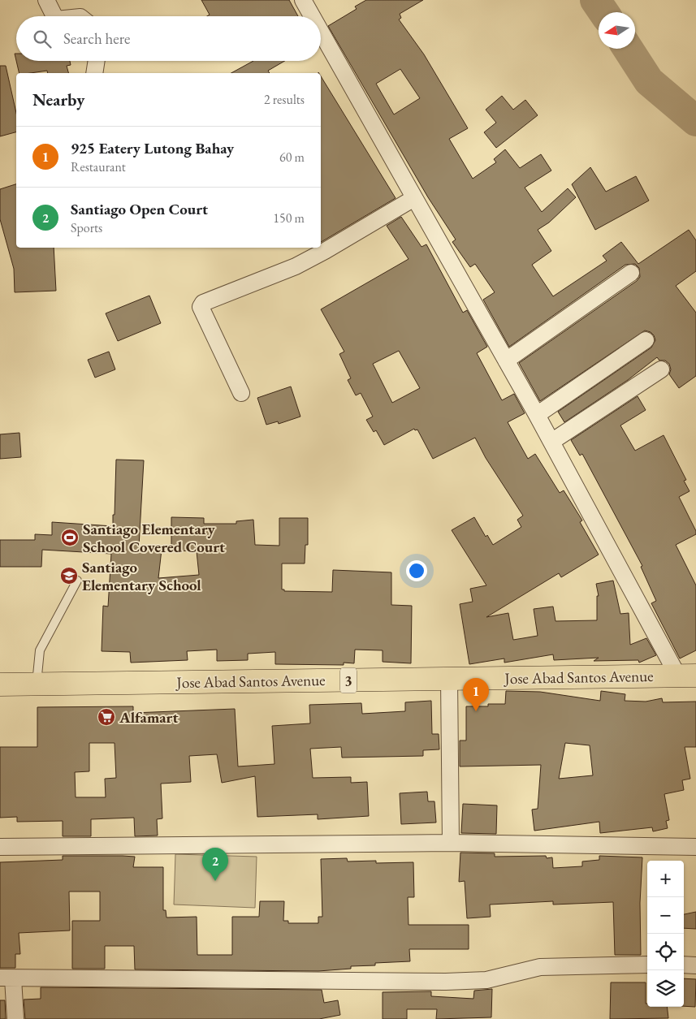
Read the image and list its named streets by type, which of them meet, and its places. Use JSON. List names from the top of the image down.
{
  "streets": {
    "highway": ["Jose Abad Santos Avenue", "3"]
  },
  "places": {
    "sports": ["Santiago Elementary School Covered Court"],
    "school or university": ["Santiago Elementary School"],
    "supermarket": ["Alfamart"]
  },
  "north": "left",
  "page": {
    "search": "Search here",
    "heading": ["Nearby", "2 results"],
    "list": [
      {
        "mark": "1",
        "name": "925 Eatery Lutong Bahay",
        "note": "Restaurant",
        "value": "60 m"
      },
      {
        "mark": "2",
        "name": "Santiago Open Court",
        "note": "Sports",
        "value": "150 m"
      }
    ],
    "pins": ["1", "2"],
    "map_buttons": ["+", "−"]
  }
}
